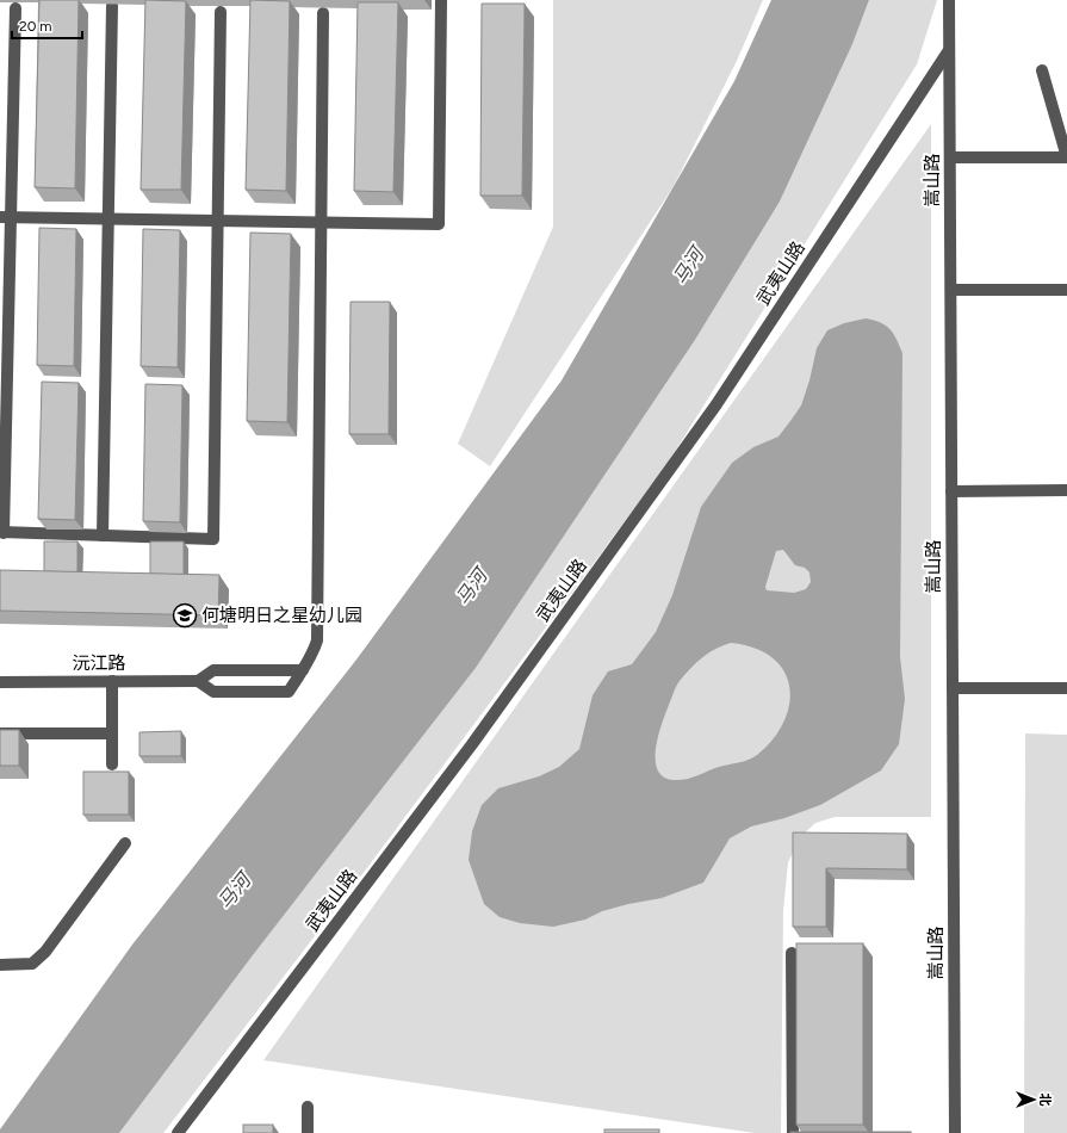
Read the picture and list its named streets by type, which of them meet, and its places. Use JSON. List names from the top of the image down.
{
  "streets": {
    "street": ["嵩山路", "武夷山路", "沅江路"]
  },
  "crossings": [
    ["嵩山路", "武夷山路"]
  ],
  "water": ["马河"],
  "places": {
    "school or university": ["何塘明日之星幼儿园"]
  },
  "scale_bar": "20 m",
  "north": "right"
}
